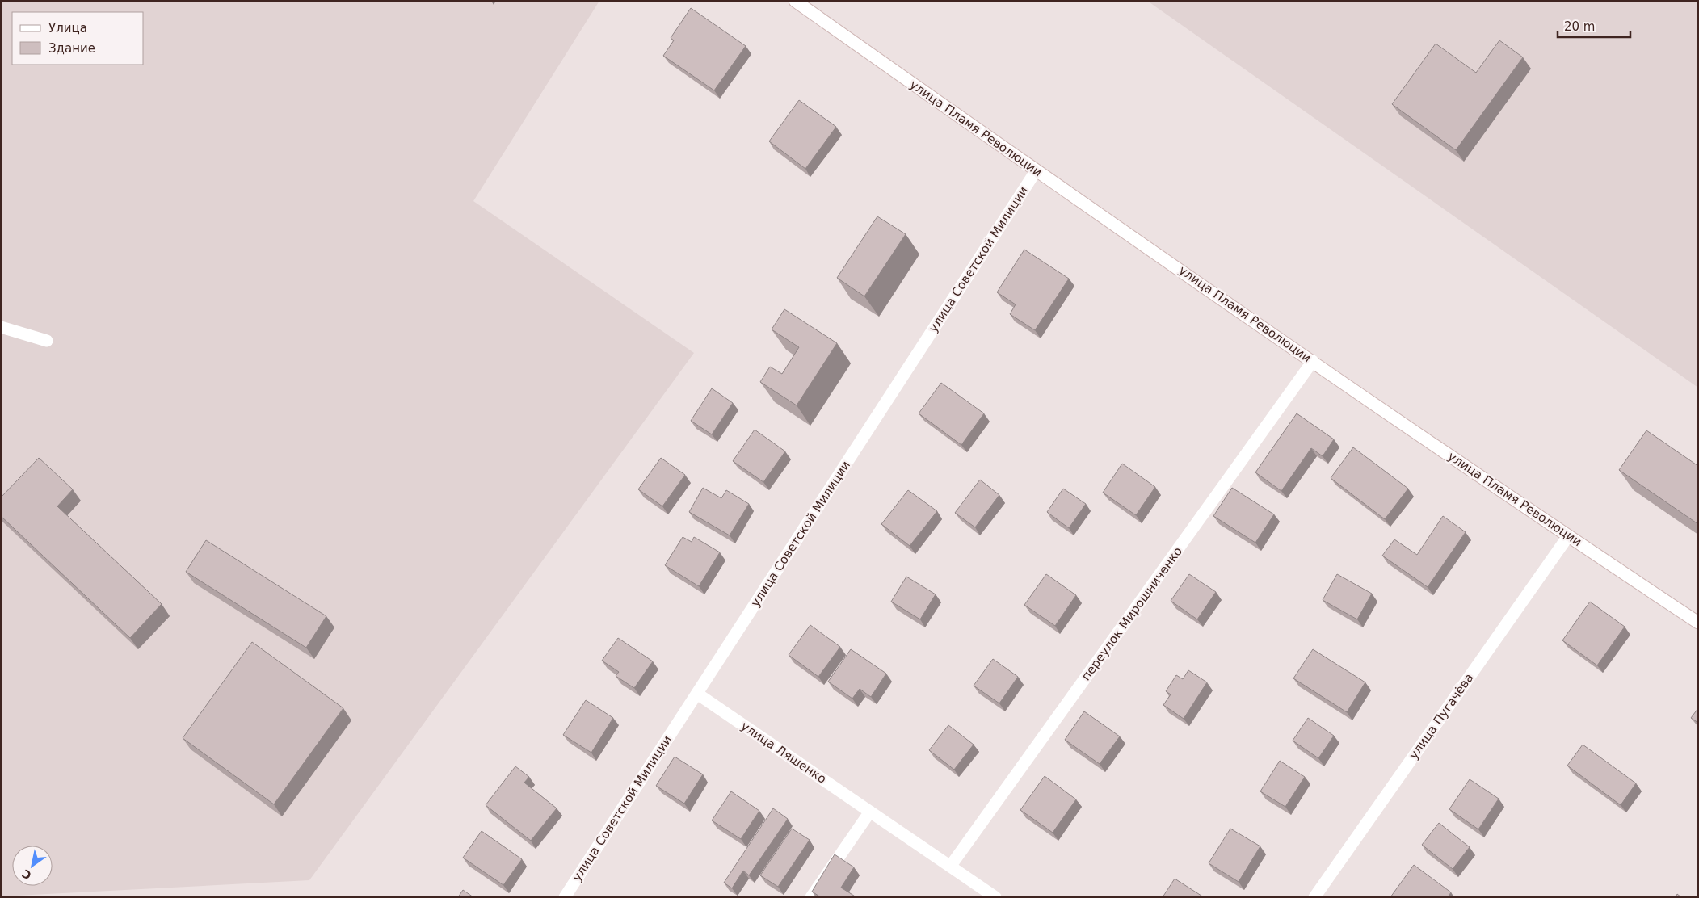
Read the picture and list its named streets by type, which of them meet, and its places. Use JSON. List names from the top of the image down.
{
  "streets": {
    "street": [
      "улица Пламя Революции",
      "улица Советской Милиции",
      "переулок Мирошниченко",
      "улица Пугачёва",
      "улица Ляшенко"
    ]
  },
  "crossings": [
    ["улица Пламя Революции", "улица Советской Милиции"],
    ["улица Пламя Революции", "переулок Мирошниченко"],
    ["улица Пламя Революции", "улица Пугачёва"],
    ["улица Советской Милиции", "улица Ляшенко"],
    ["переулок Мирошниченко", "улица Ляшенко"]
  ],
  "legend": ["Улица", "Здание"],
  "scale_bar": "20 m",
  "north": "bottom left"
}
